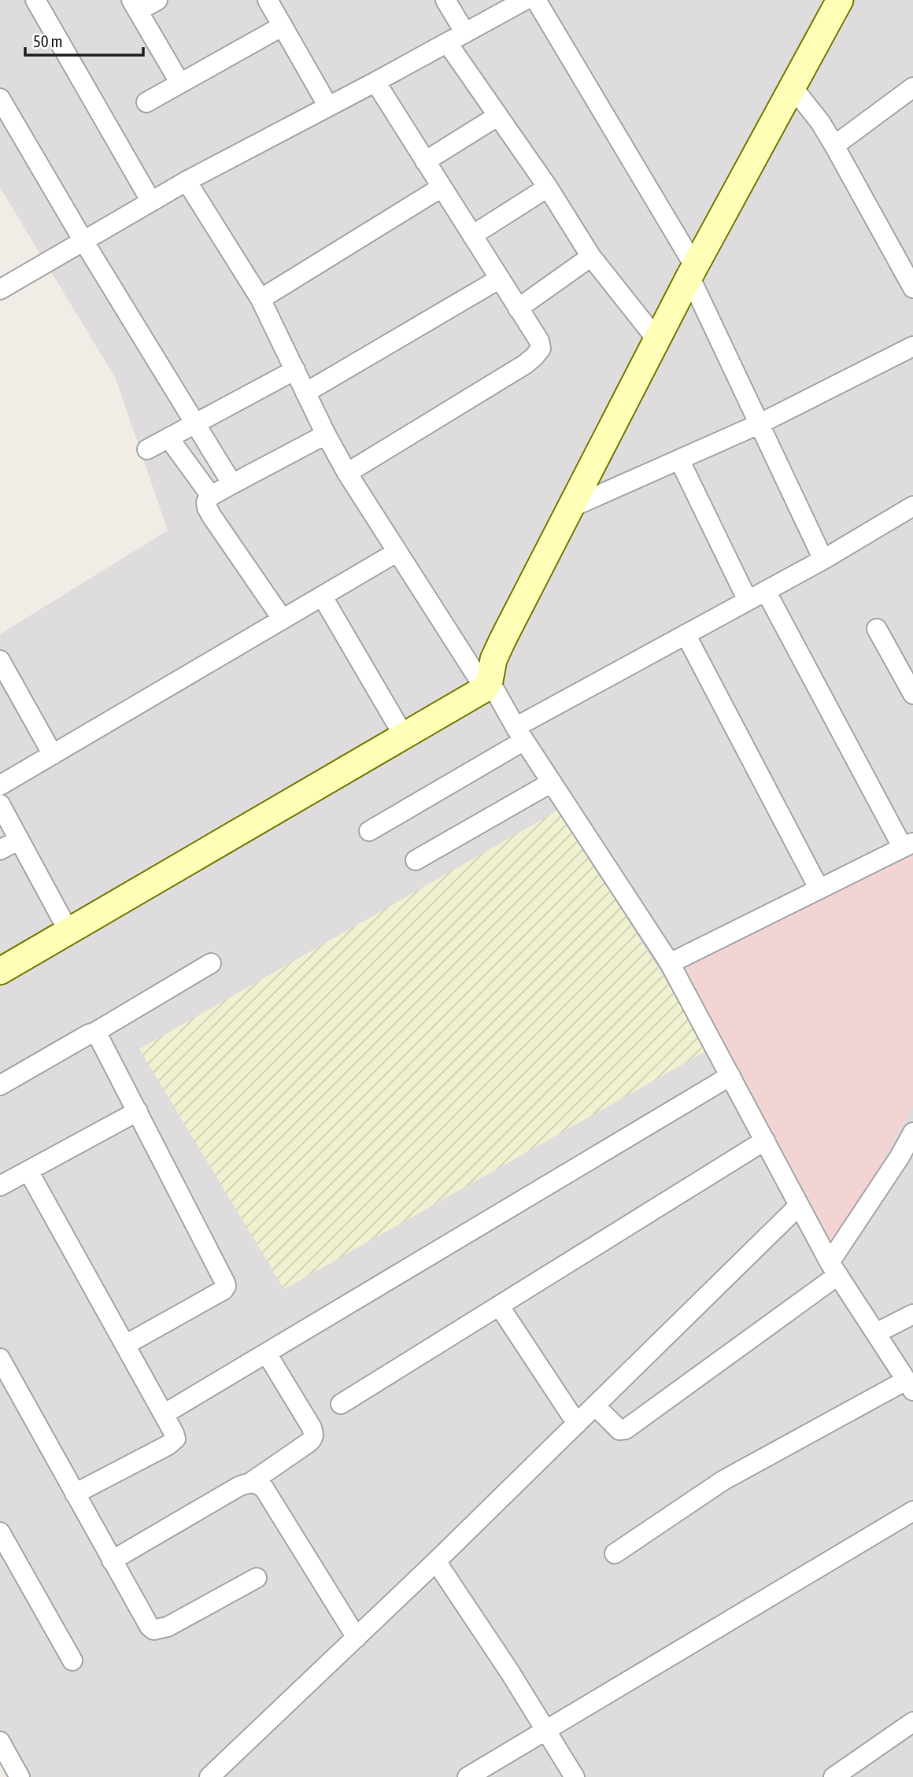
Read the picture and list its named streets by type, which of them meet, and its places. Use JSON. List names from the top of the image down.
{
  "scale_bar": "50 m"
}
